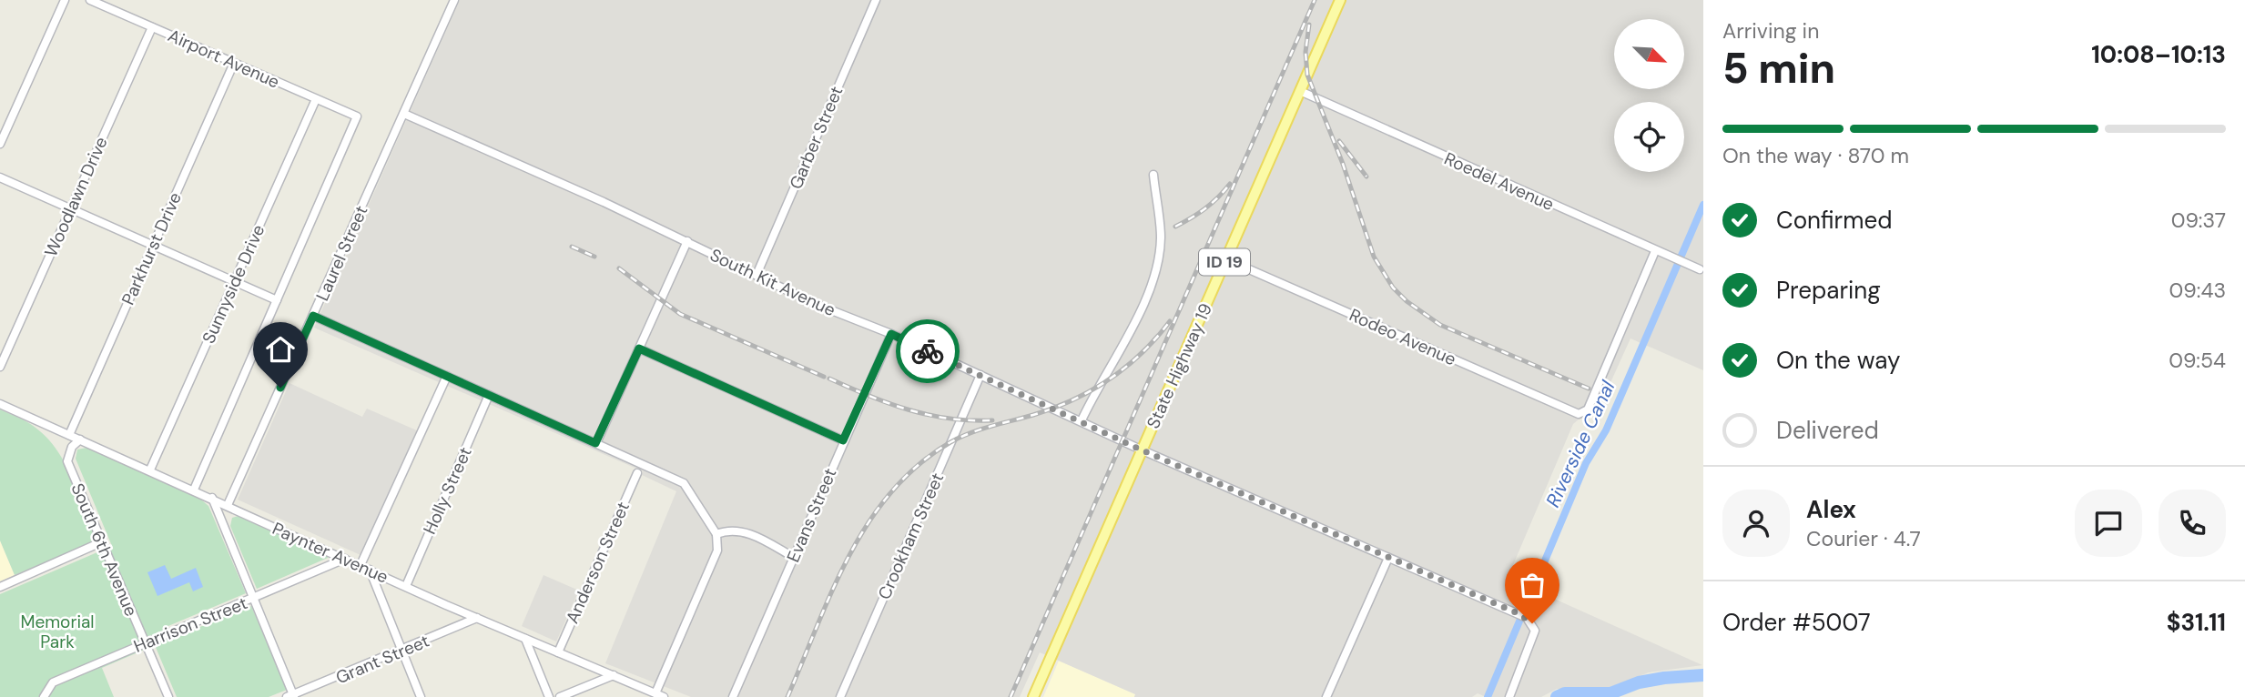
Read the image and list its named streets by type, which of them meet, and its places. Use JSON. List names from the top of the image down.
{
  "streets": {
    "main road": ["ID 19", "State Highway 19"],
    "street": [
      "Airport Avenue",
      "Garber Street",
      "Roedel Avenue",
      "Woodlawn Drive",
      "Parkhurst Drive",
      "Laurel Street",
      "South Kit Avenue",
      "Sunnyside Drive",
      "Rodeo Avenue",
      "Holly Street",
      "Evans Street",
      "Crookham Street",
      "South 6th Avenue",
      "Paynter Avenue",
      "Anderson Street",
      "Harrison Street",
      "Grant Street"
    ]
  },
  "crossings": [
    ["Airport Avenue", "Woodlawn Drive"],
    ["Airport Avenue", "Parkhurst Drive"],
    ["Airport Avenue", "Sunnyside Drive"],
    ["Garber Street", "South Kit Avenue"],
    ["Roedel Avenue", "Rodeo Avenue"],
    ["Roedel Avenue", "State Highway 19"],
    ["Parkhurst Drive", "Paynter Avenue"],
    ["Laurel Street", "South Kit Avenue"],
    ["Laurel Street", "Paynter Avenue"],
    ["South Kit Avenue", "State Highway 19"],
    ["South Kit Avenue", "Evans Street"],
    ["South Kit Avenue", "Crookham Street"],
    ["Sunnyside Drive", "Paynter Avenue"],
    ["Rodeo Avenue", "State Highway 19"],
    ["Holly Street", "Paynter Avenue"],
    ["South 6th Avenue", "Paynter Avenue"],
    ["South 6th Avenue", "Harrison Street"],
    ["Paynter Avenue", "Anderson Street"],
    ["Paynter Avenue", "Harrison Street"],
    ["Paynter Avenue", "Grant Street"]
  ],
  "water": ["Riverside Canal"],
  "parks": ["Memorial Park"],
  "north": "bottom right",
  "page": {
    "heading": ["5 min", "Arriving in", "10:08–10:13"],
    "panel": [
      "Alex",
      "Courier · 4.7",
      "Order #5007",
      "$31.11"
    ],
    "bar": "On the way · 870 m",
    "list": [
      ["Confirmed", "09:37"],
      ["Preparing", "09:43"],
      ["On the way", "09:54"],
      "Delivered"
    ]
  }
}
